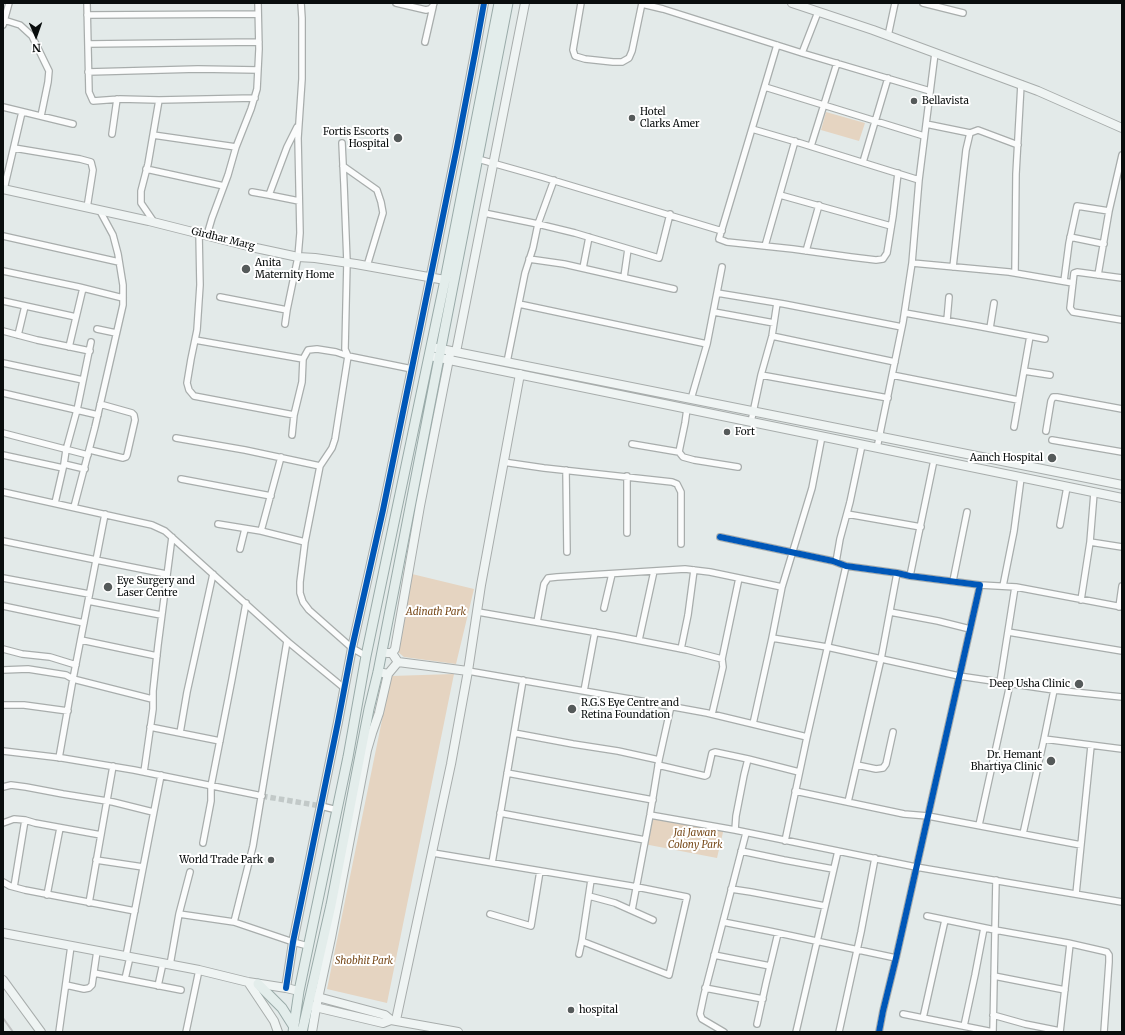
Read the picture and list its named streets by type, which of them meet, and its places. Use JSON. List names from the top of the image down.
{
  "streets": {
    "street": ["Girdhar Marg"]
  },
  "parks": ["Adinath Park", "Jai Jawan Colony Park", "Shobhit Park"],
  "places": [
    "Bellavista",
    "Hotel Clarks Amer",
    "Fortis Escorts Hospital",
    "Anita Maternity Home",
    "Fort",
    "Aanch Hospital",
    "Eye Surgery and Laser Centre",
    "Deep Usha Clinic",
    "R.G.S Eye Centre and Retina Foundation",
    "Dr. Hemant Bhartiya Clinic",
    "World Trade Park",
    "hospital"
  ],
  "north": "bottom"
}
